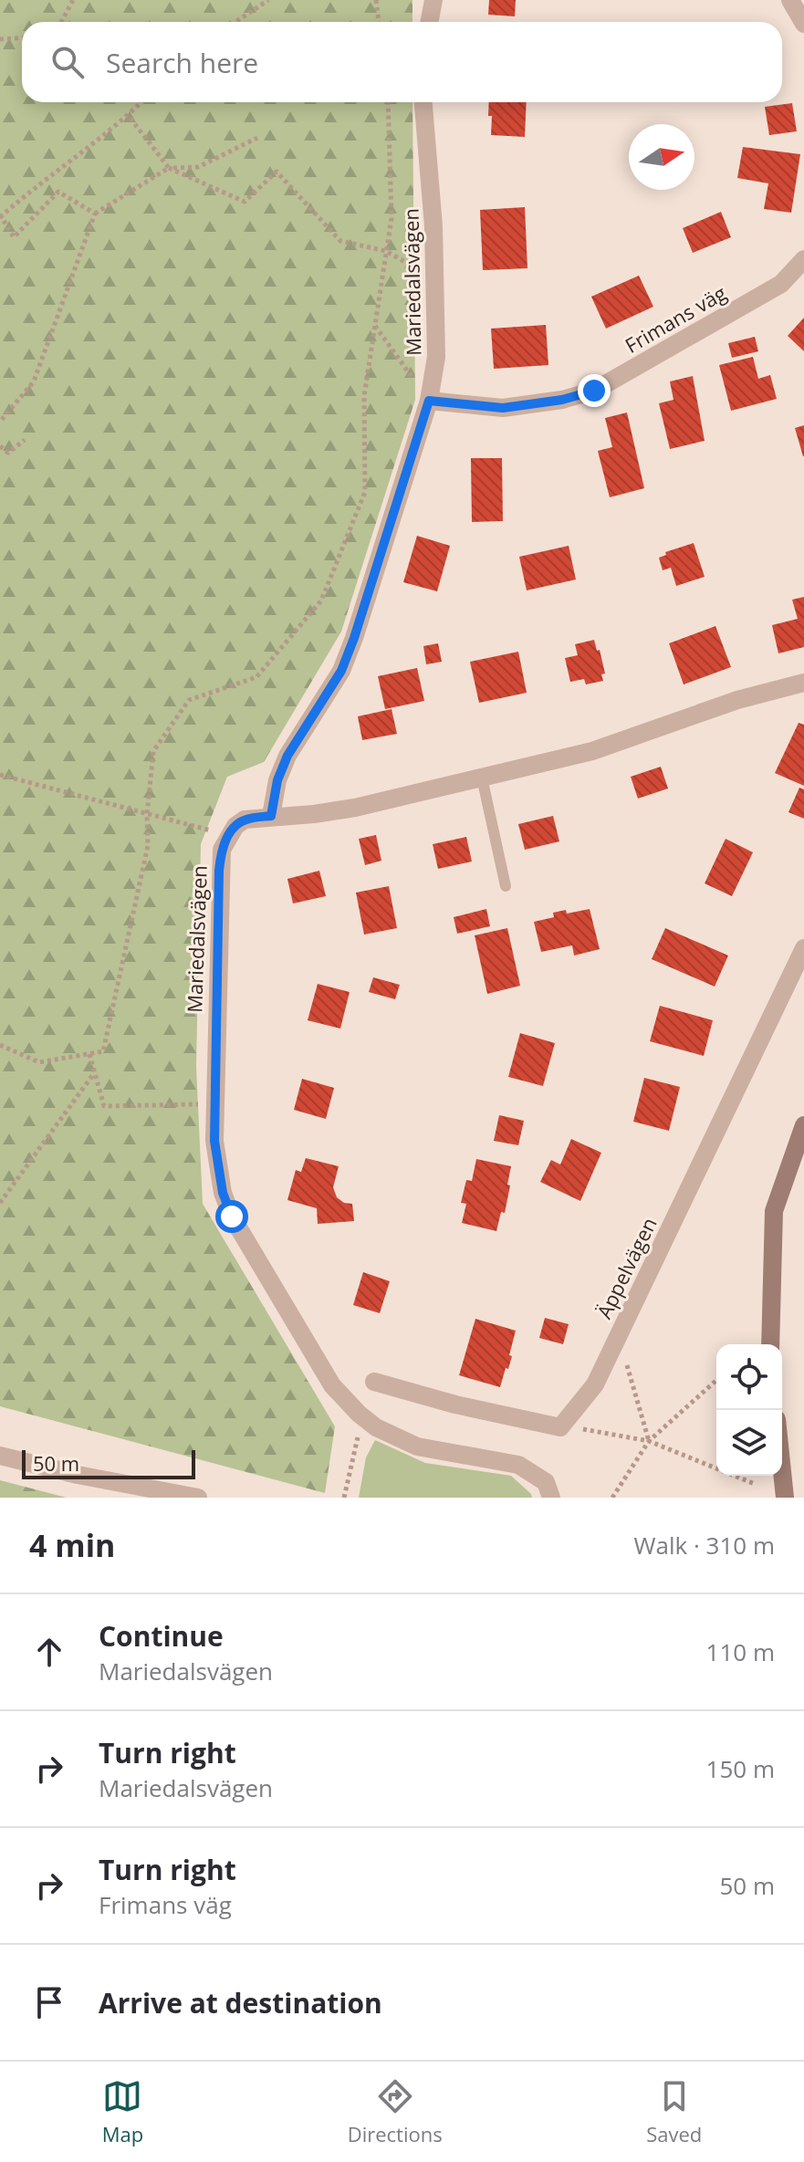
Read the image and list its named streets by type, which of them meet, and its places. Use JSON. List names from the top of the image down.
{
  "streets": {
    "street": ["Mariedalsvägen", "Frimans väg", "Äppelvägen"]
  },
  "crossings": [
    ["Mariedalsvägen", "Frimans väg"]
  ],
  "scale_bar": "50 m",
  "north": "right",
  "page": {
    "search": "Search here",
    "scale": "50 m",
    "heading": ["4 min", "Walk · 310 m"],
    "list": [
      ["Continue", "Mariedalsvägen", "110 m"],
      ["Turn right", "Mariedalsvägen", "150 m"],
      ["Turn right", "Frimans väg", "50 m"],
      "Arrive at destination"
    ],
    "nav": ["Map", "Directions", "Saved"]
  }
}
